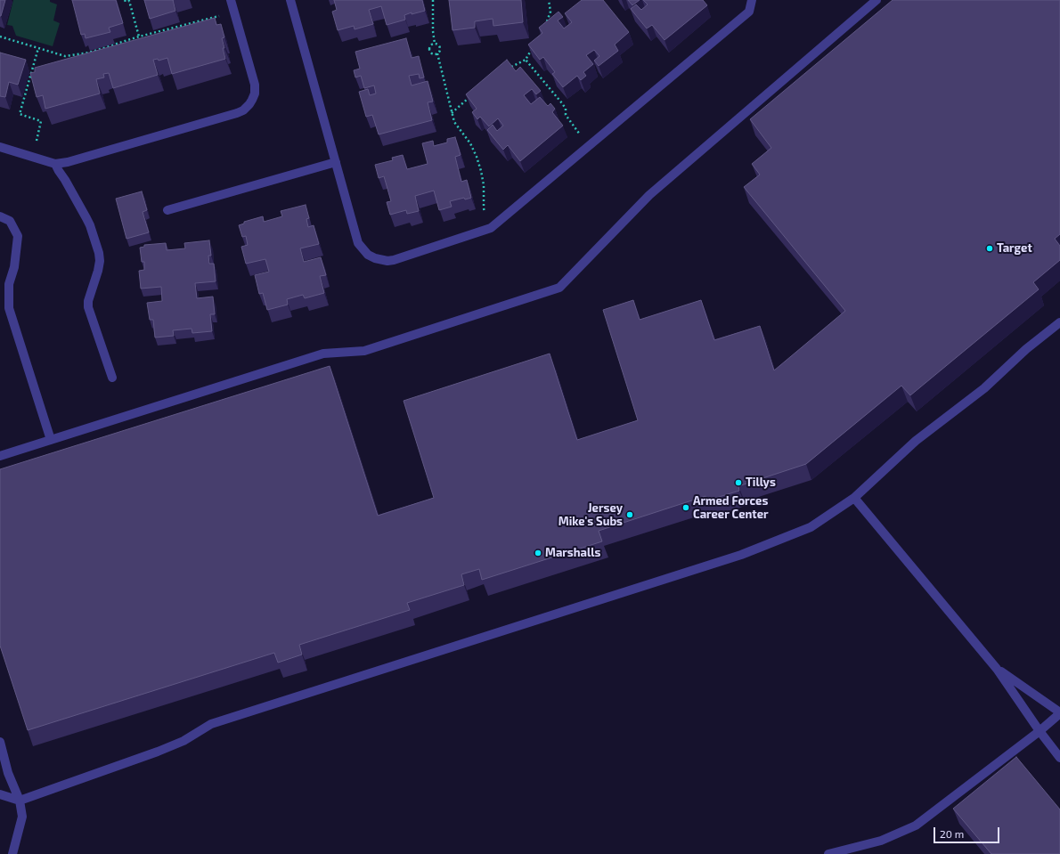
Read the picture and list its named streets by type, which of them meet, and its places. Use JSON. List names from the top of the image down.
{
  "places": [
    "Target",
    "Tillys",
    "Armed Forces Career Center",
    "Jersey Mike's Subs",
    "Marshalls"
  ],
  "scale_bar": "20 m"
}
